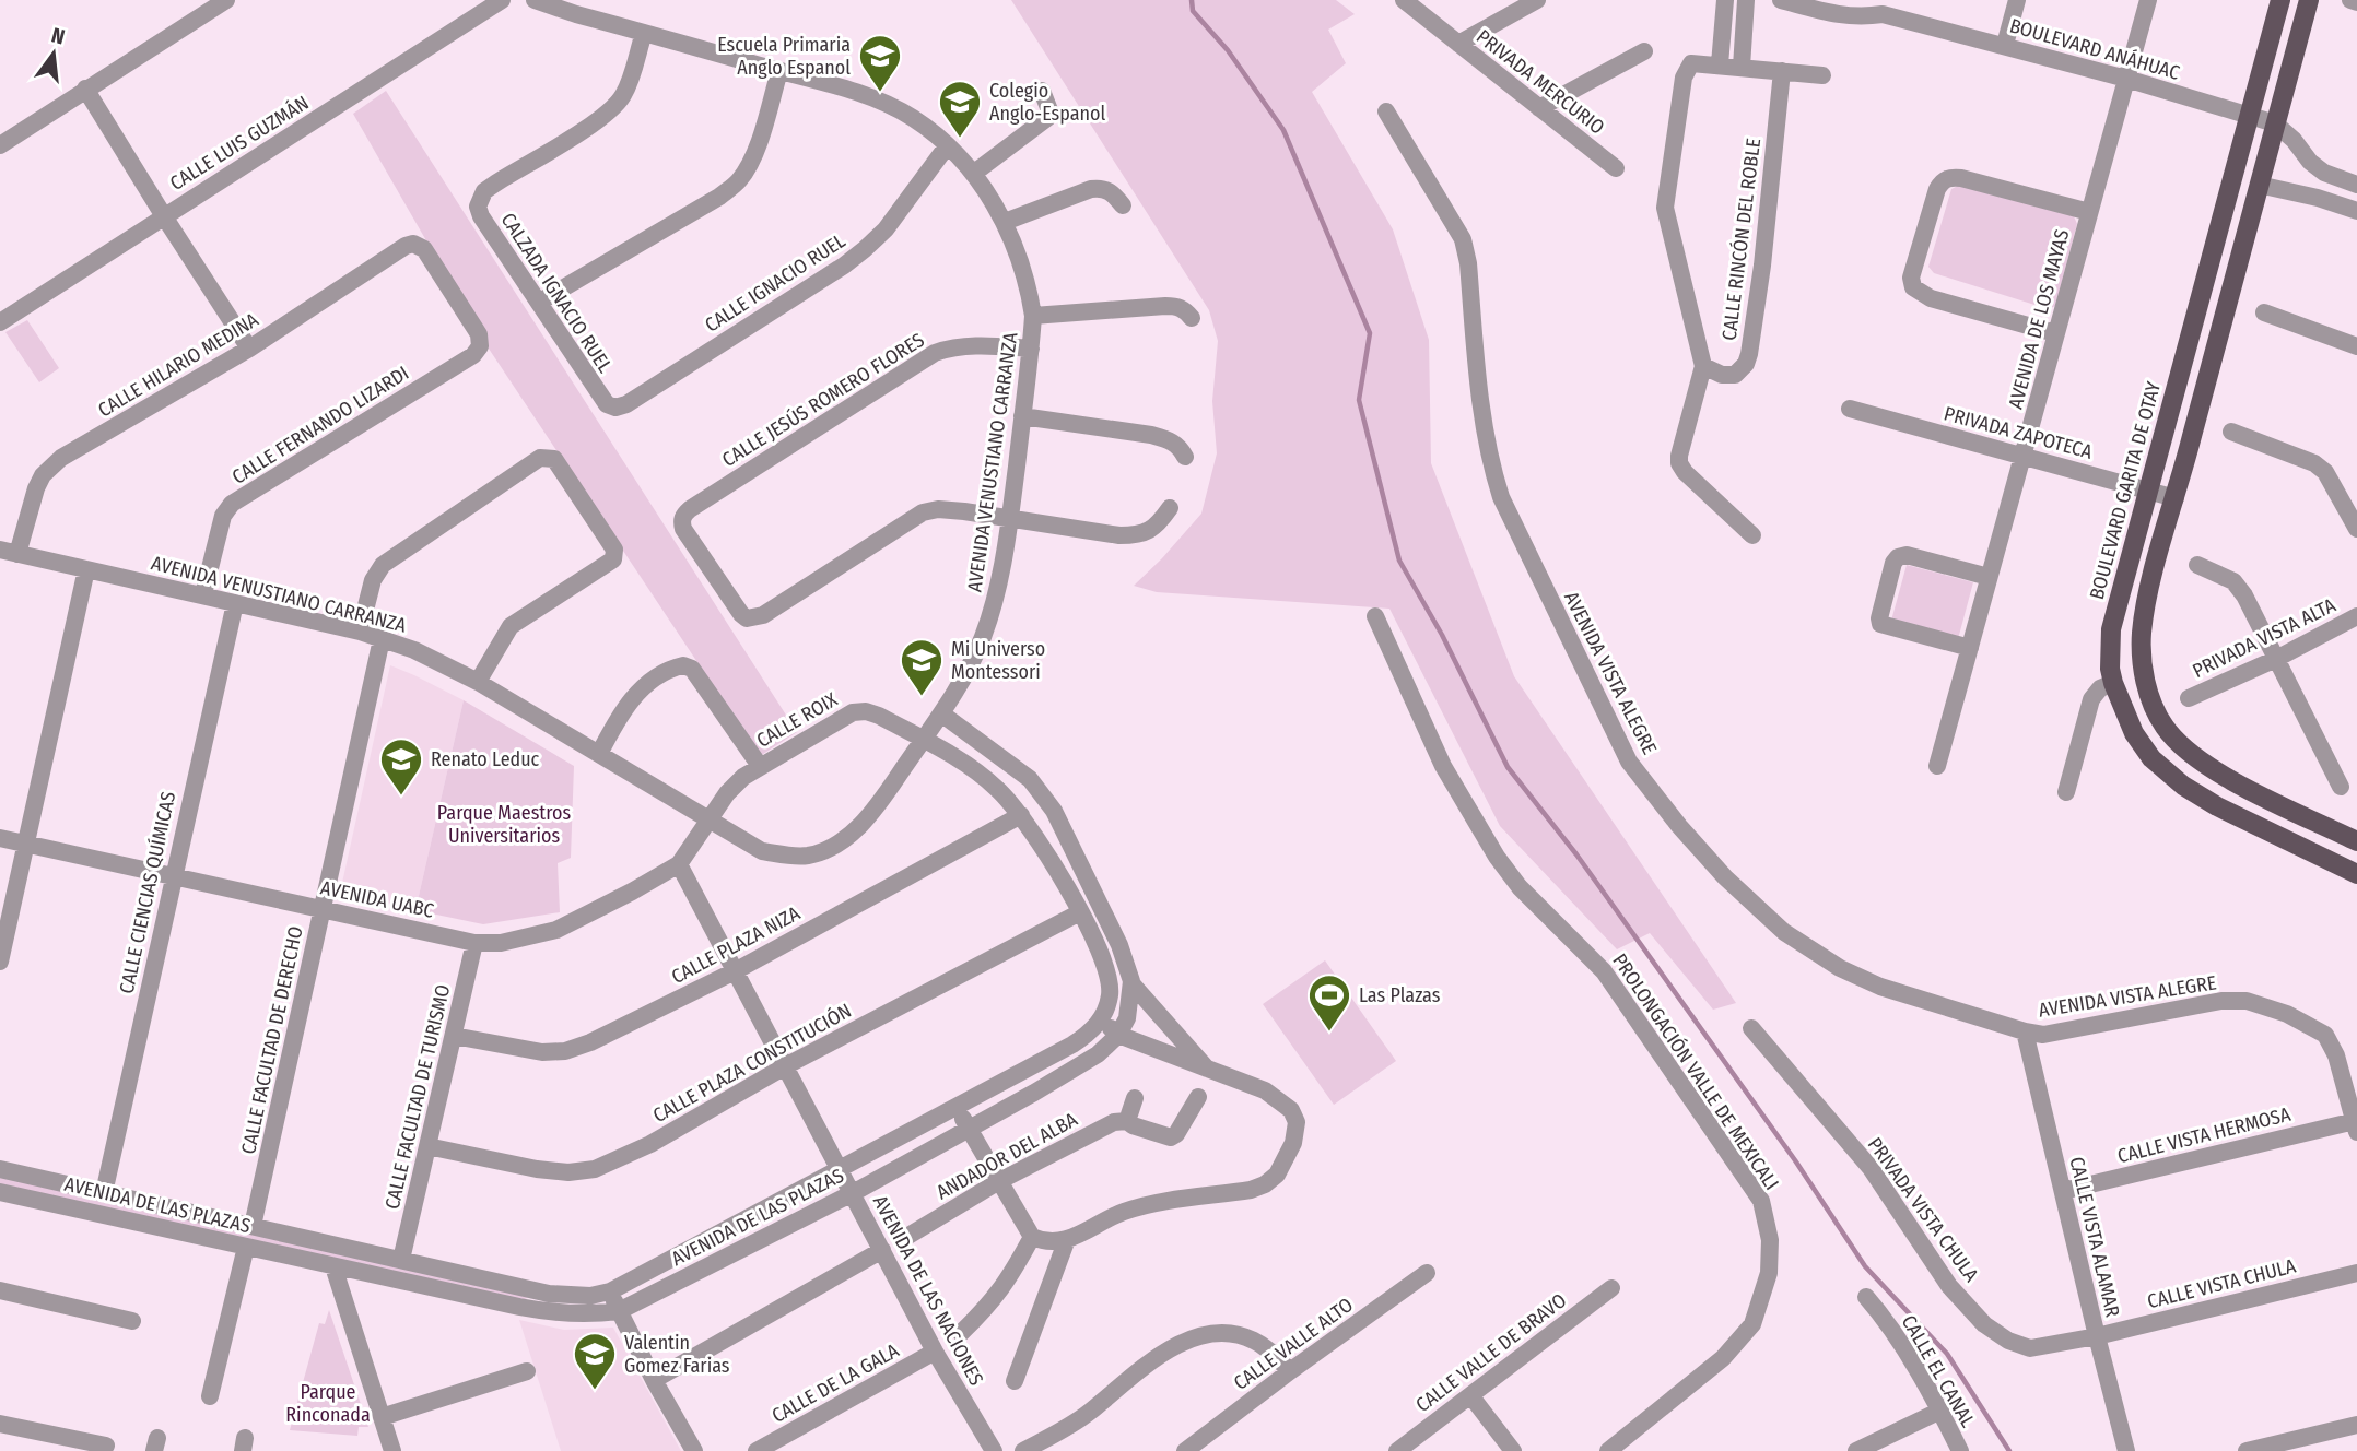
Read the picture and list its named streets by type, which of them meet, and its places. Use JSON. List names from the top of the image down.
{
  "streets": {
    "main road": ["BOULEVARD GARITA DE OTAY"],
    "street": [
      "BOULEVARD ANÁHUAC",
      "PRIVADA MERCURIO",
      "CALLE LUIS GUZMÁN",
      "CALLE RINCÓN DEL ROBLE",
      "CALLE IGNACIO RUEL",
      "CALZADA IGNACIO RUEL",
      "AVENIDA DE LOS MAYAS",
      "CALLE HILARIO MEDINA",
      "CALLE JESÚS ROMERO FLORES",
      "CALLE FERNANDO LIZARDI",
      "PRIVADA ZAPOTECA",
      "AVENIDA VENUSTIANO CARRANZA",
      "PRIVADA VISTA ALTA",
      "AVENIDA VISTA ALEGRE",
      "CALLE ROIX",
      "CALLE CIENCIAS QUÍMICAS",
      "AVENIDA UABC",
      "CALLE PLAZA NIZA",
      "CALLE FACULTAD DE DERECHO",
      "CALLE PLAZA CONSTITUCIÓN",
      "PROLONGACIÓN VALLE DE MEXICALI",
      "CALLE FACULTAD DE TURISMO",
      "CALLE VISTA HERMOSA",
      "ANDADOR DEL ALBA",
      "AVENIDA DE LAS PLAZAS",
      "PRIVADA VISTA CHULA",
      "CALLE VISTA ALAMAR",
      "CALLE VISTA CHULA",
      "AVENIDA DE LAS NACIONES",
      "CALLE VALLE ALTO",
      "CALLE VALLE DE BRAVO",
      "CALLE EL CANAL",
      "CALLE DE LA GALA"
    ]
  },
  "crossings": [
    ["BOULEVARD ANÁHUAC", "AVENIDA DE LOS MAYAS"],
    ["BOULEVARD ANÁHUAC", "BOULEVARD GARITA DE OTAY"],
    ["CALLE IGNACIO RUEL", "CALZADA IGNACIO RUEL"],
    ["CALLE IGNACIO RUEL", "AVENIDA VENUSTIANO CARRANZA"],
    ["CALZADA IGNACIO RUEL", "AVENIDA VENUSTIANO CARRANZA"],
    ["AVENIDA DE LOS MAYAS", "PRIVADA ZAPOTECA"],
    ["CALLE HILARIO MEDINA", "CALLE FERNANDO LIZARDI"],
    ["CALLE HILARIO MEDINA", "AVENIDA VENUSTIANO CARRANZA"],
    ["CALLE JESÚS ROMERO FLORES", "AVENIDA VENUSTIANO CARRANZA"],
    ["CALLE FERNANDO LIZARDI", "AVENIDA VENUSTIANO CARRANZA"],
    ["PRIVADA ZAPOTECA", "BOULEVARD GARITA DE OTAY"],
    ["AVENIDA VENUSTIANO CARRANZA", "CALLE ROIX"],
    ["AVENIDA VENUSTIANO CARRANZA", "CALLE CIENCIAS QUÍMICAS"],
    ["AVENIDA VENUSTIANO CARRANZA", "AVENIDA UABC"],
    ["AVENIDA VENUSTIANO CARRANZA", "CALLE FACULTAD DE DERECHO"],
    ["AVENIDA VISTA ALEGRE", "CALLE VISTA HERMOSA"],
    ["AVENIDA VISTA ALEGRE", "CALLE VISTA ALAMAR"],
    ["CALLE ROIX", "AVENIDA UABC"],
    ["CALLE CIENCIAS QUÍMICAS", "AVENIDA UABC"],
    ["CALLE CIENCIAS QUÍMICAS", "AVENIDA DE LAS PLAZAS"],
    ["AVENIDA UABC", "CALLE FACULTAD DE DERECHO"],
    ["AVENIDA UABC", "CALLE FACULTAD DE TURISMO"],
    ["AVENIDA UABC", "AVENIDA DE LAS NACIONES"],
    ["CALLE PLAZA NIZA", "CALLE FACULTAD DE TURISMO"],
    ["CALLE PLAZA NIZA", "AVENIDA DE LAS NACIONES"],
    ["CALLE FACULTAD DE DERECHO", "AVENIDA DE LAS PLAZAS"],
    ["CALLE PLAZA CONSTITUCIÓN", "CALLE FACULTAD DE TURISMO"],
    ["CALLE PLAZA CONSTITUCIÓN", "AVENIDA DE LAS NACIONES"],
    ["CALLE FACULTAD DE TURISMO", "AVENIDA DE LAS PLAZAS"],
    ["CALLE VISTA HERMOSA", "CALLE VISTA ALAMAR"],
    ["AVENIDA DE LAS PLAZAS", "AVENIDA DE LAS NACIONES"],
    ["PRIVADA VISTA CHULA", "CALLE VISTA ALAMAR"],
    ["PRIVADA VISTA CHULA", "CALLE VISTA CHULA"],
    ["CALLE VISTA ALAMAR", "CALLE VISTA CHULA"],
    ["AVENIDA DE LAS NACIONES", "CALLE DE LA GALA"]
  ],
  "parks": ["Parque Maestros Universitarios", "Parque Rinconada"],
  "places": {
    "school or university": [
      "Escuela Primaria Anglo Espanol",
      "Colegio Anglo-Espanol",
      "Mi Universo Montessori",
      "Renato Leduc",
      "Valentin Gomez Farias"
    ],
    "sports": ["Las Plazas"]
  },
  "north": "top"
}
